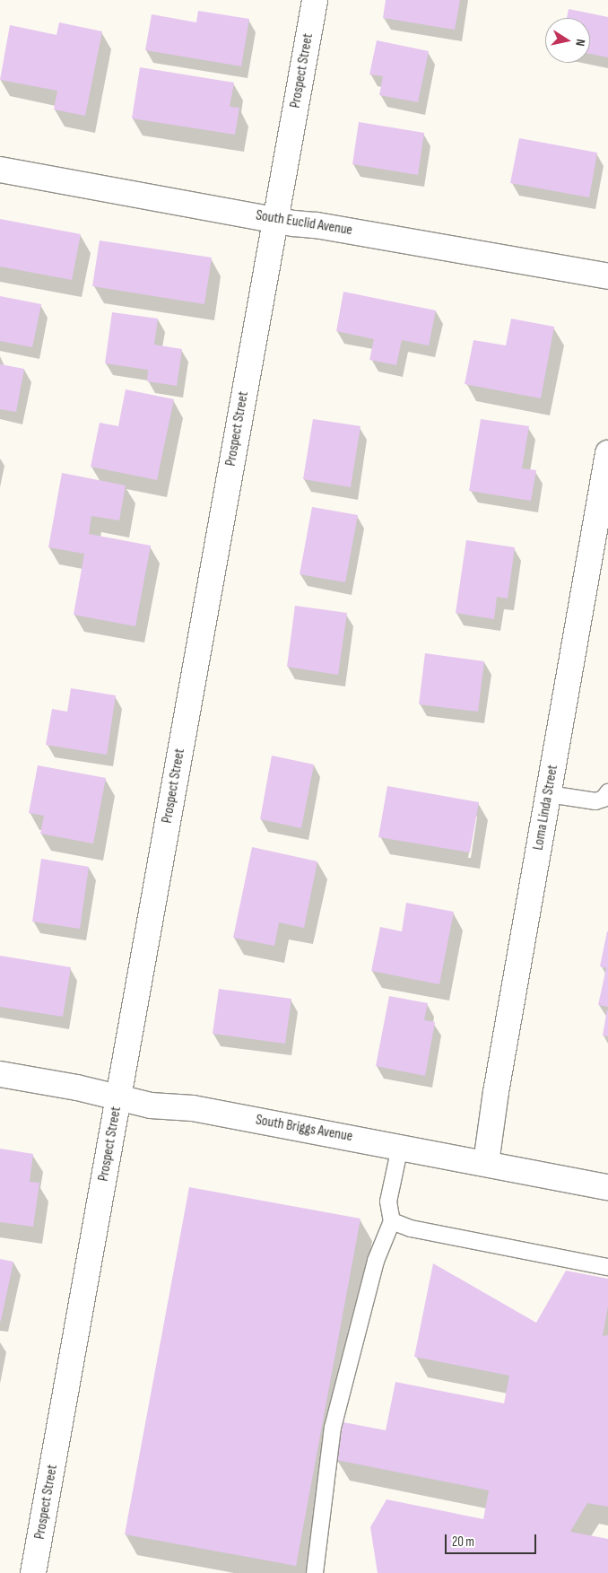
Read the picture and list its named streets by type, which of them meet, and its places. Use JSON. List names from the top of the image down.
{
  "streets": {
    "street": [
      "Prospect Street",
      "South Euclid Avenue",
      "Loma Linda Street",
      "South Briggs Avenue"
    ]
  },
  "crossings": [
    ["Prospect Street", "South Euclid Avenue"],
    ["Prospect Street", "South Briggs Avenue"],
    ["Loma Linda Street", "South Briggs Avenue"]
  ],
  "scale_bar": "20 m",
  "north": "right"
}
